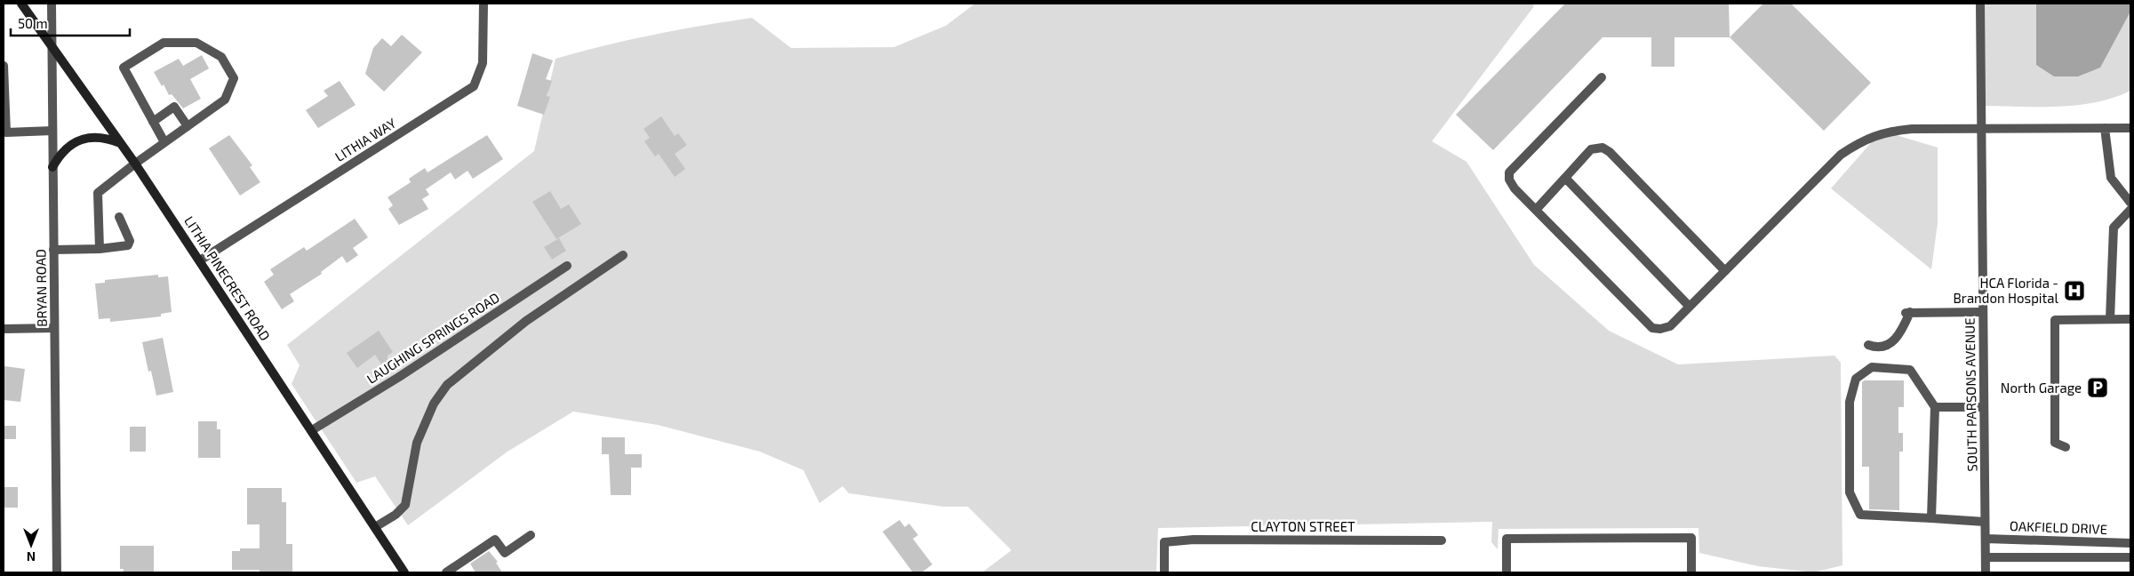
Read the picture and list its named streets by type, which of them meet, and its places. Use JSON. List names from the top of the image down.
{
  "streets": {
    "main road": ["LITHIA PINECREST ROAD"],
    "street": [
      "LITHIA WAY",
      "BRYAN ROAD",
      "LAUGHING SPRINGS ROAD",
      "SOUTH PARSONS AVENUE",
      "CLAYTON STREET",
      "OAKFIELD DRIVE"
    ]
  },
  "crossings": [
    ["LITHIA WAY", "LITHIA PINECREST ROAD"],
    ["LITHIA PINECREST ROAD", "BRYAN ROAD"],
    ["LITHIA PINECREST ROAD", "LAUGHING SPRINGS ROAD"],
    ["SOUTH PARSONS AVENUE", "OAKFIELD DRIVE"]
  ],
  "places": {
    "hospital": ["HCA Florida - Brandon Hospital"],
    "parking": ["North Garage"]
  },
  "scale_bar": "50 m",
  "north": "bottom"
}
